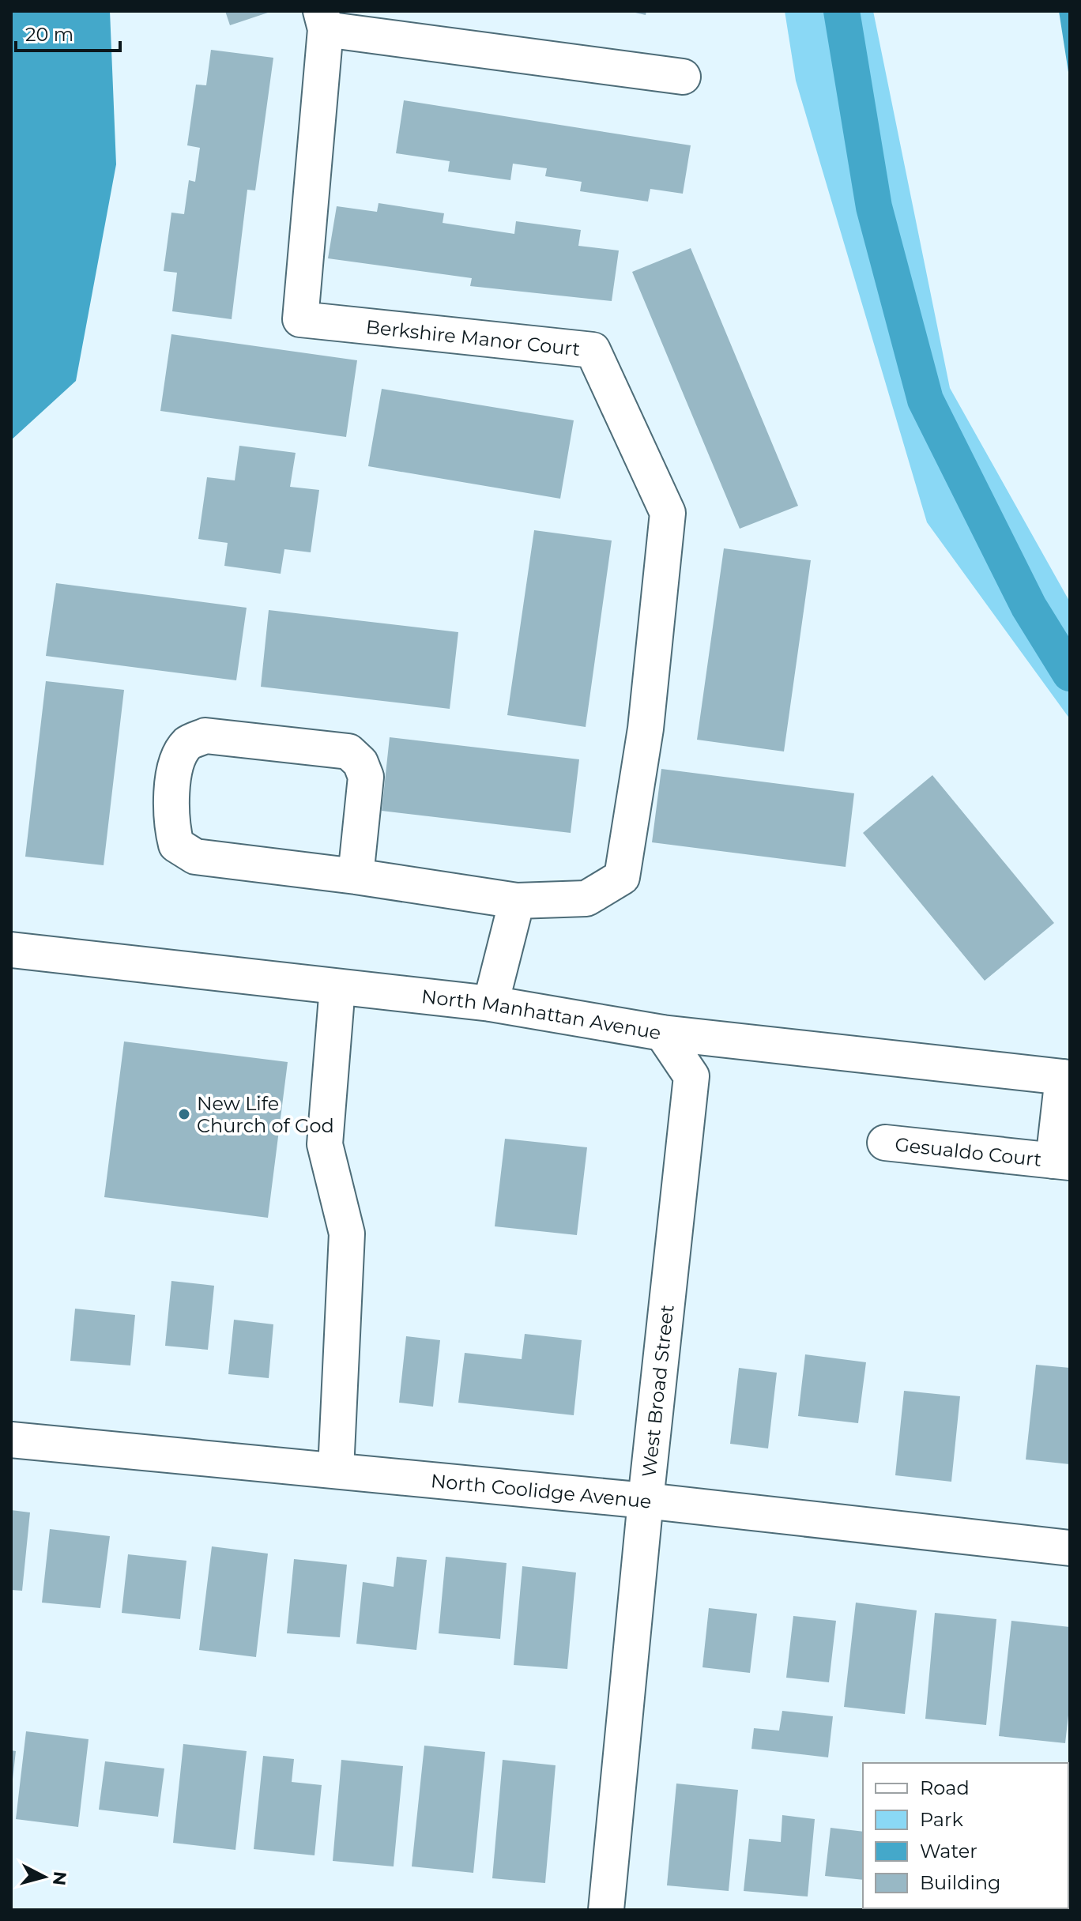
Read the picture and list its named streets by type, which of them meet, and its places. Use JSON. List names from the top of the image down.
{
  "streets": {
    "street": [
      "Berkshire Manor Court",
      "North Manhattan Avenue",
      "Gesualdo Court",
      "West Broad Street",
      "North Coolidge Avenue"
    ]
  },
  "crossings": [
    ["North Manhattan Avenue", "Gesualdo Court"],
    ["North Manhattan Avenue", "West Broad Street"],
    ["West Broad Street", "North Coolidge Avenue"]
  ],
  "places": ["New Life Church of God"],
  "legend": [
    "Road",
    "Park",
    "Water",
    "Building"
  ],
  "scale_bar": "20 m",
  "north": "right"
}
